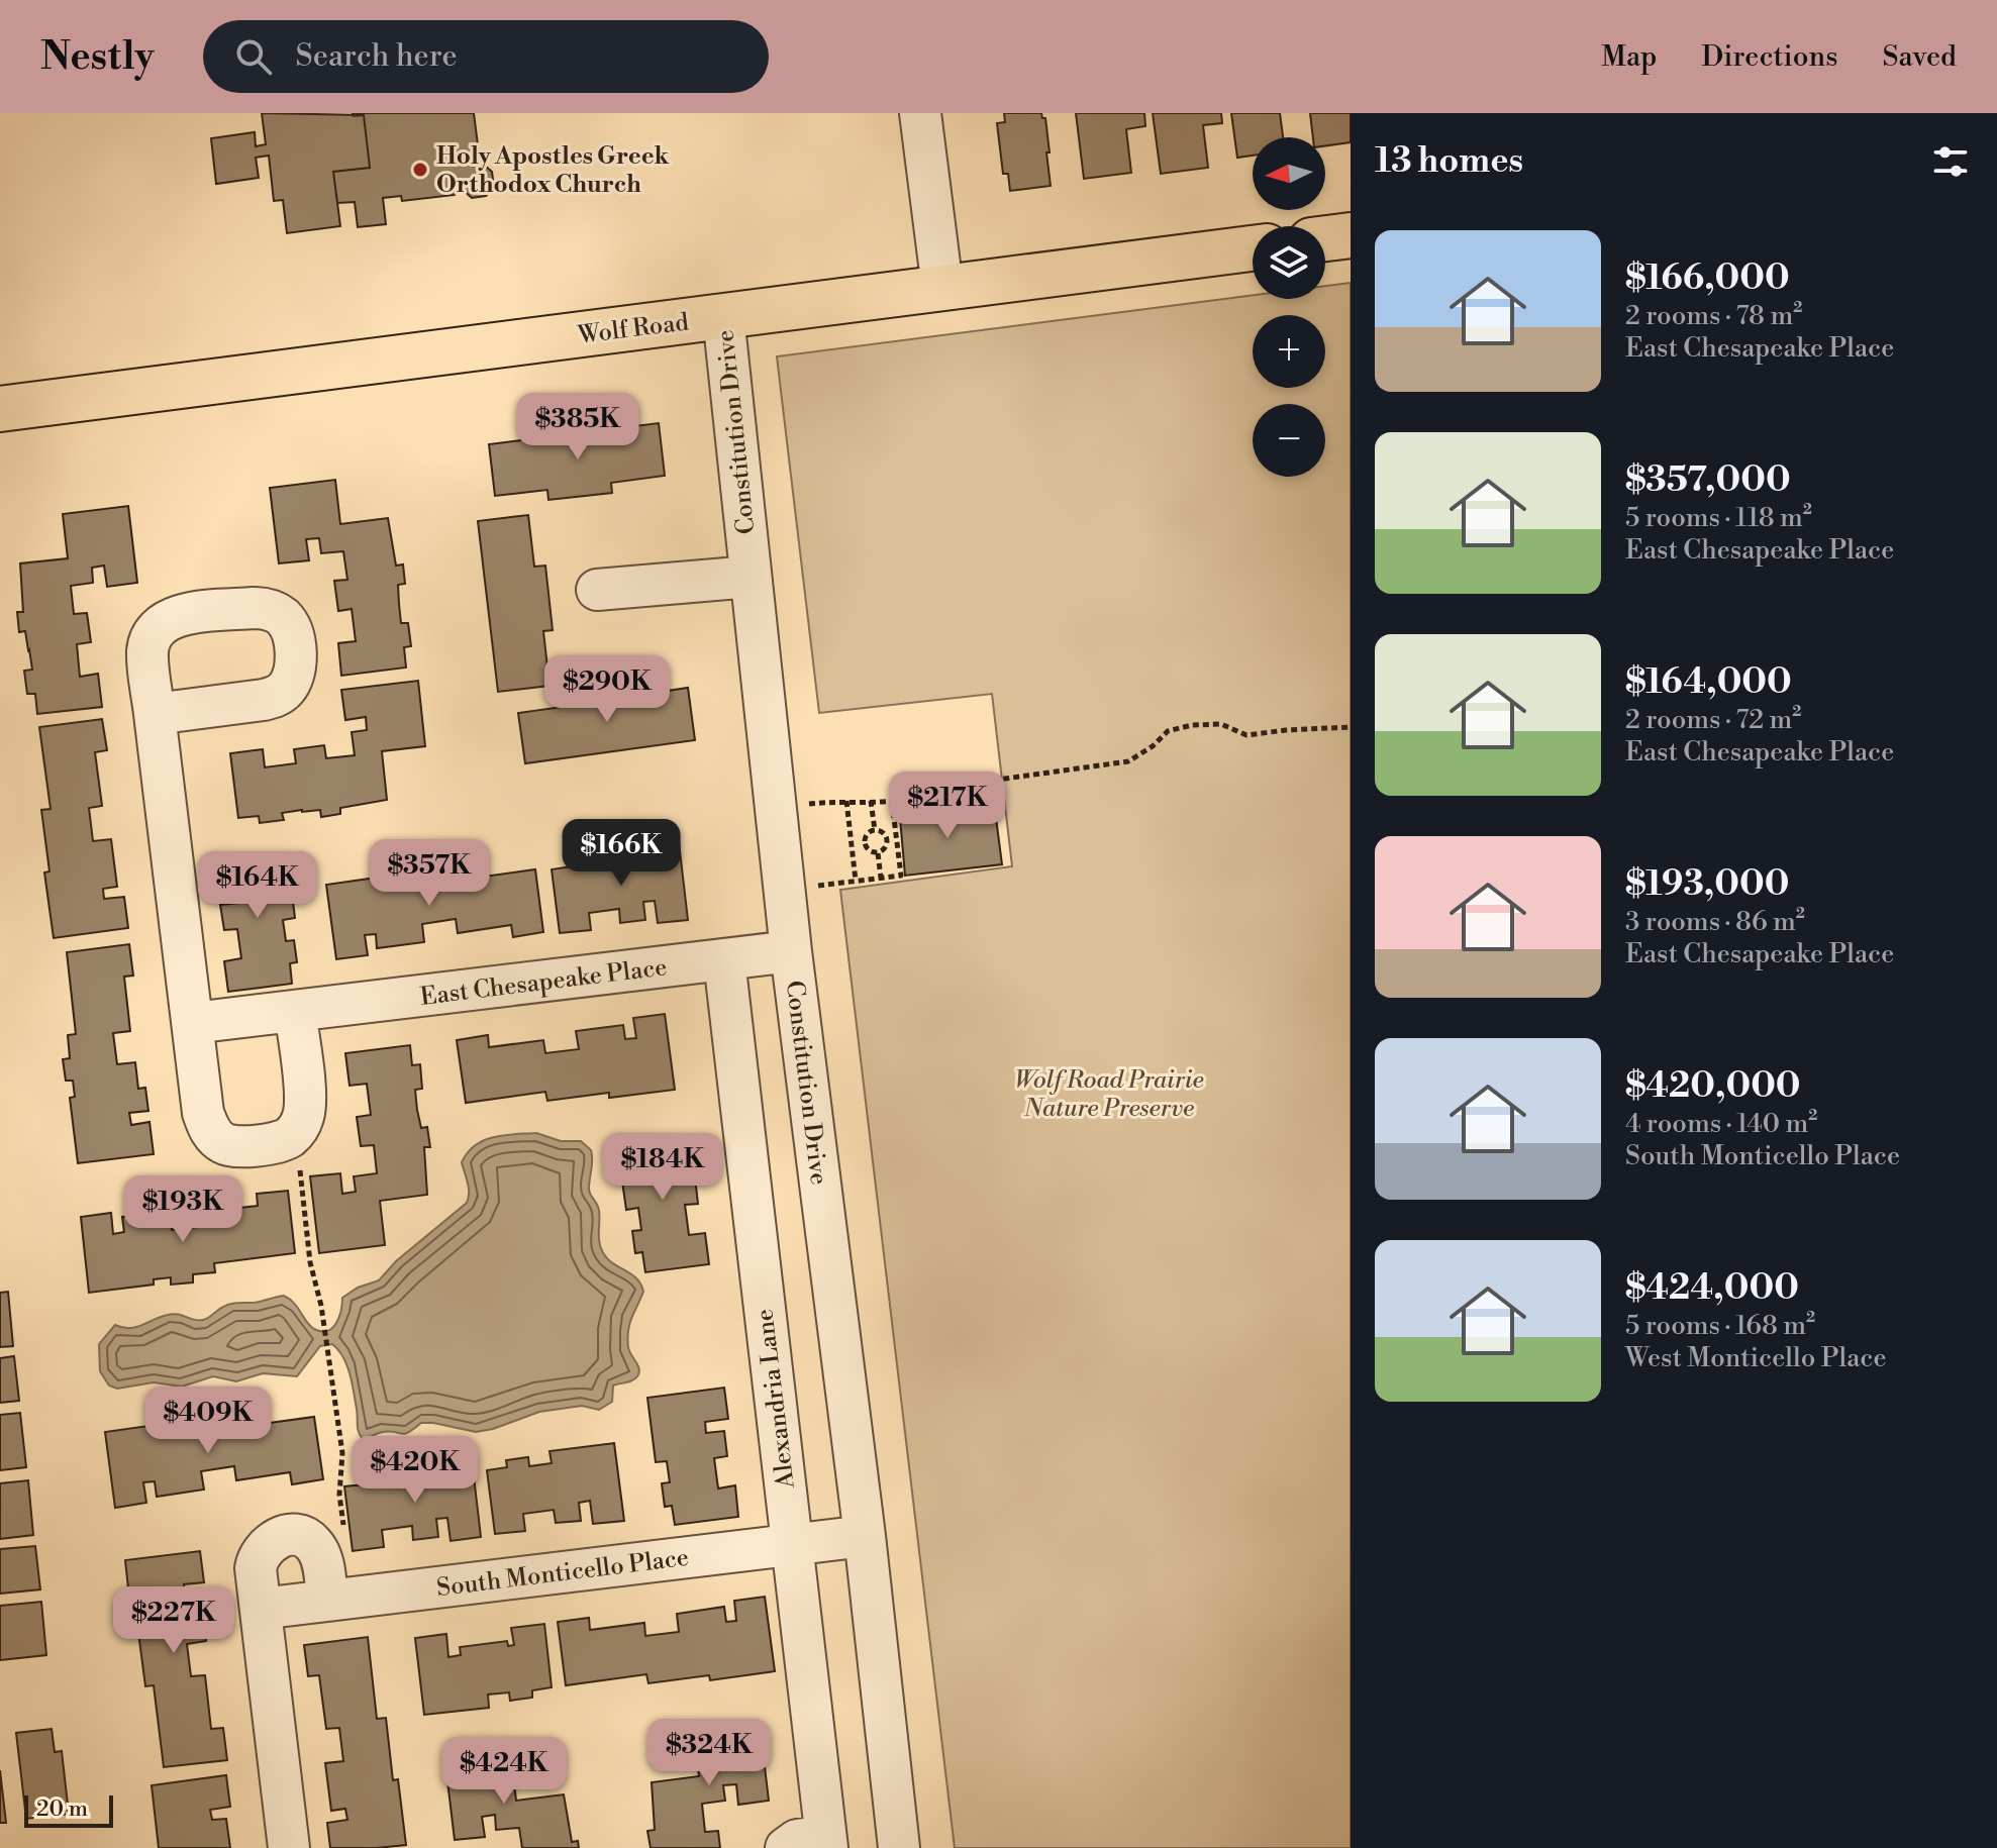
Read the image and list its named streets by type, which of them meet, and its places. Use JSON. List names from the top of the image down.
{
  "streets": {
    "main road": ["Wolf Road"],
    "street": [
      "Constitution Drive",
      "East Chesapeake Place",
      "Alexandria Lane",
      "South Monticello Place"
    ]
  },
  "crossings": [
    ["Wolf Road", "Constitution Drive"],
    ["Constitution Drive", "East Chesapeake Place"],
    ["Constitution Drive", "South Monticello Place"],
    ["East Chesapeake Place", "Alexandria Lane"],
    ["Alexandria Lane", "South Monticello Place"]
  ],
  "parks": ["Wolf Road Prairie Nature Preserve"],
  "places": ["Holy Apostles Greek Orthodox Church"],
  "scale_bar": "20 m",
  "north": "left",
  "page": {
    "header": "Nestly",
    "search": "Search here",
    "nav": ["Map", "Directions", "Saved"],
    "heading": "13 homes",
    "map_buttons": ["+", "−"],
    "list": [
      {
        "name": "$166,000",
        "note": "2 rooms · 78 m² · East Chesapeake Place"
      },
      {
        "name": "$357,000",
        "note": "5 rooms · 118 m² · East Chesapeake Place"
      },
      {
        "name": "$164,000",
        "note": "2 rooms · 72 m² · East Chesapeake Place"
      },
      {
        "name": "$193,000",
        "note": "3 rooms · 86 m² · East Chesapeake Place"
      },
      {
        "name": "$420,000",
        "note": "4 rooms · 140 m² · South Monticello Place"
      },
      {
        "name": "$424,000",
        "note": "5 rooms · 168 m² · West Monticello Place"
      }
    ],
    "price": [
      "$385K",
      "$290K",
      "$217K",
      "$166K",
      "$357K",
      "$164K",
      "$184K",
      "$193K",
      "$409K",
      "$420K",
      "$227K",
      "$324K",
      "$424K"
    ],
    "scale": "20 m"
  }
}
